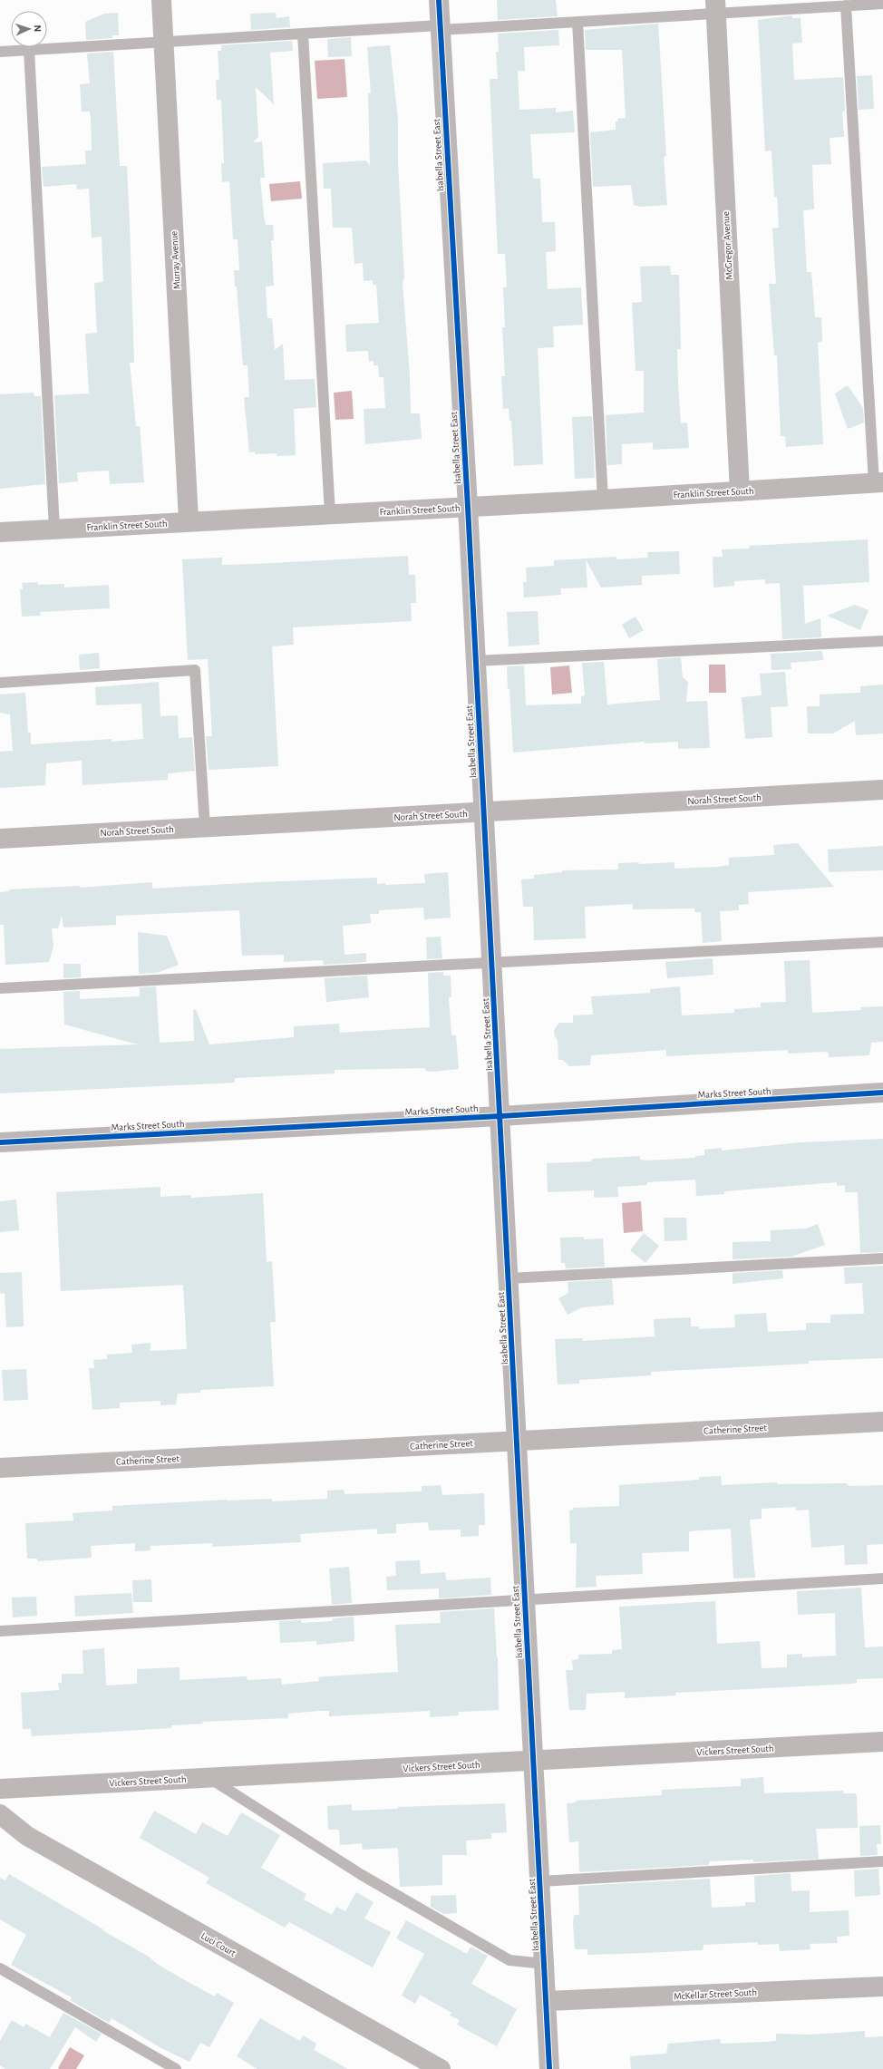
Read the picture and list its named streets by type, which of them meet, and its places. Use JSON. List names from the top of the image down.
{
  "streets": {
    "street": [
      "Isabella Street East",
      "McGregor Avenue",
      "Murray Avenue",
      "Franklin Street South",
      "Norah Street South",
      "Marks Street South",
      "Catherine Street",
      "Vickers Street South",
      "Luci Court",
      "McKellar Street South"
    ]
  },
  "crossings": [
    ["Isabella Street East", "Franklin Street South"],
    ["Isabella Street East", "Norah Street South"],
    ["Isabella Street East", "Marks Street South"],
    ["Isabella Street East", "Catherine Street"],
    ["Isabella Street East", "Vickers Street South"],
    ["Isabella Street East", "McKellar Street South"],
    ["McGregor Avenue", "Franklin Street South"],
    ["Murray Avenue", "Franklin Street South"]
  ],
  "north": "right"
}
